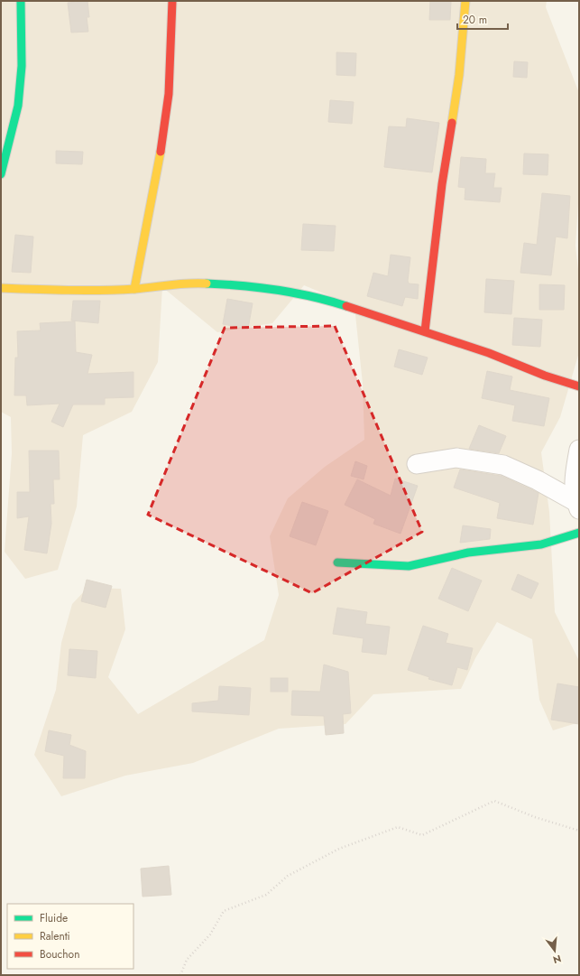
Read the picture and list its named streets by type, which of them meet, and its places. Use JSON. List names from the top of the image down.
{
  "legend": ["Fluide", "Ralenti", "Bouchon"],
  "scale_bar": "20 m",
  "north": "bottom"
}
